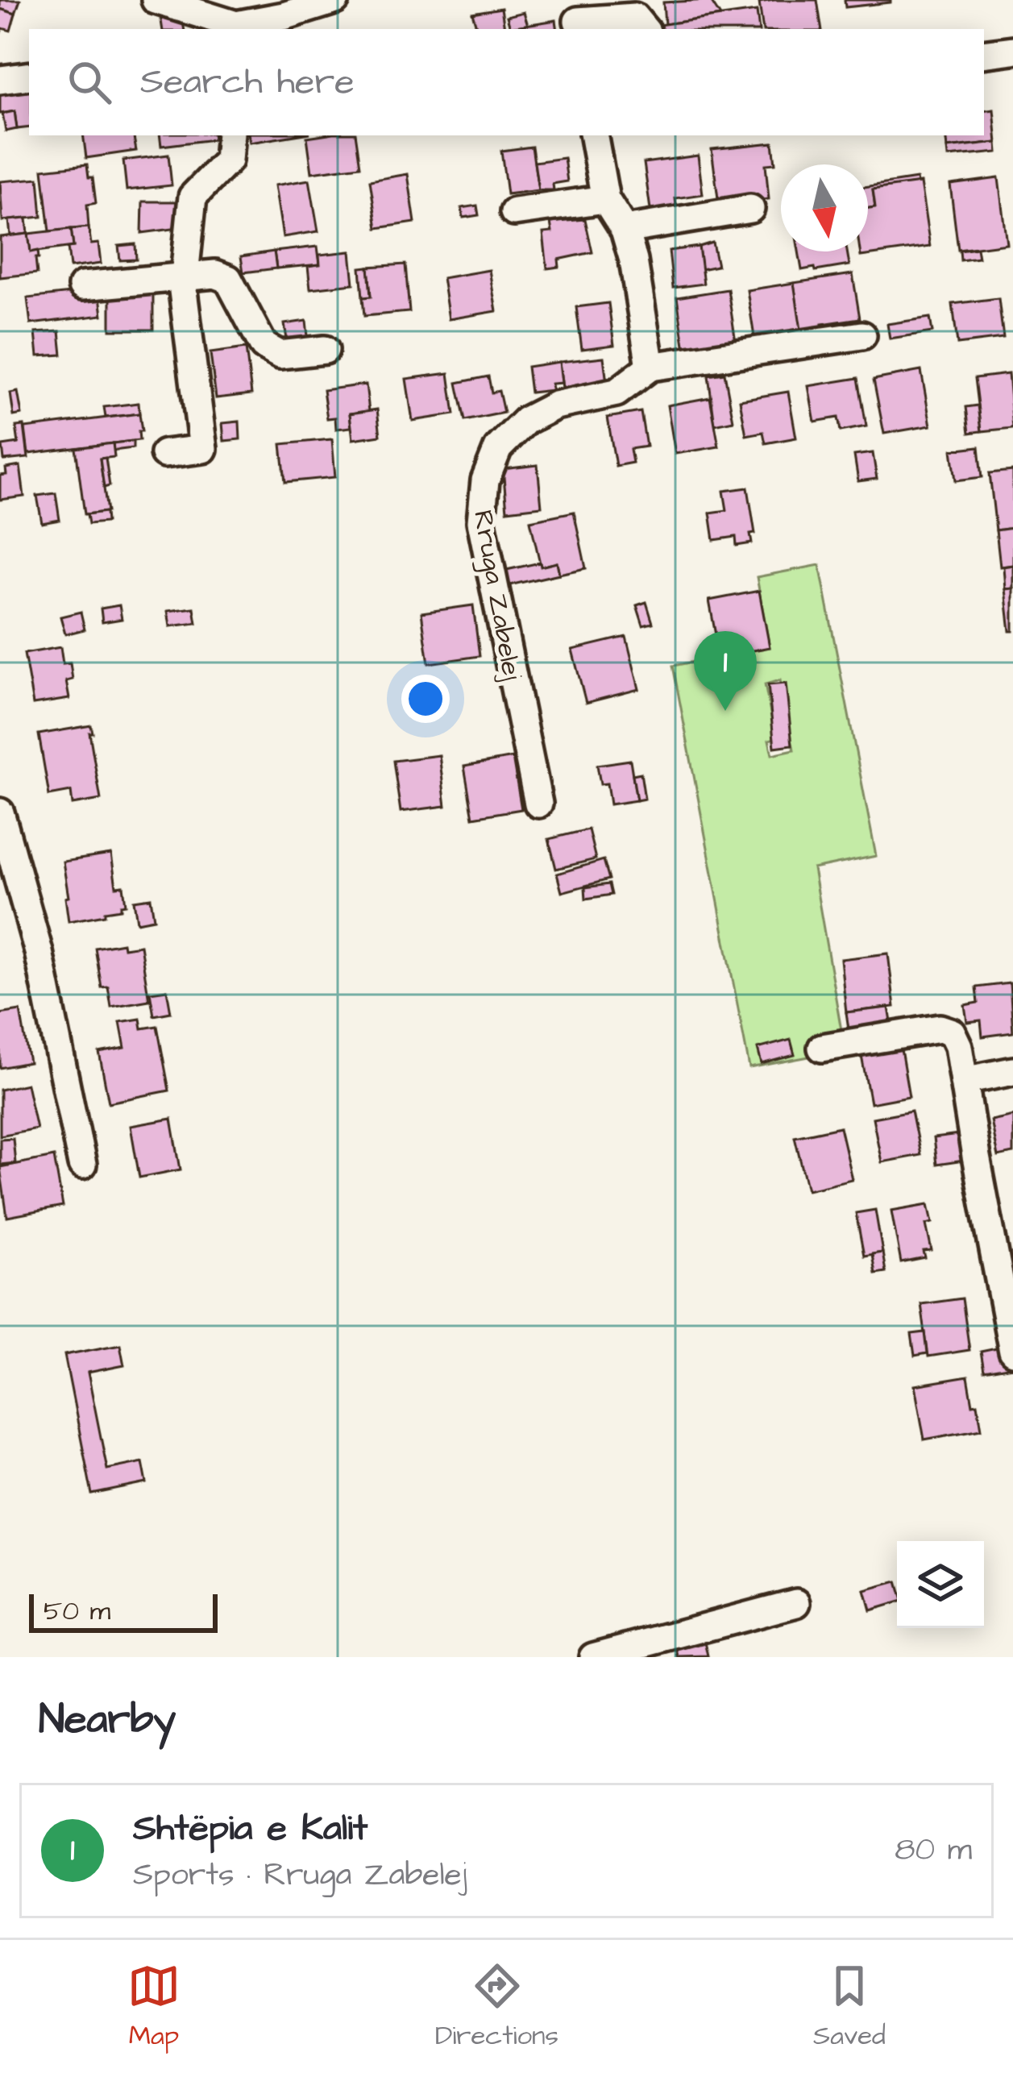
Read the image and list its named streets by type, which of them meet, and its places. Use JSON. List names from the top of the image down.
{
  "streets": {
    "street": ["Rruga Zabelej"]
  },
  "scale_bar": "50 m",
  "north": "bottom",
  "page": {
    "search": "Search here",
    "pins": "1",
    "scale": "50 m",
    "heading": "Nearby",
    "list": [
      {
        "mark": "1",
        "name": "Shtëpia e Kalit",
        "note": "Sports · Rruga Zabelej",
        "value": "80 m"
      }
    ],
    "nav": ["Map", "Directions", "Saved"]
  }
}
